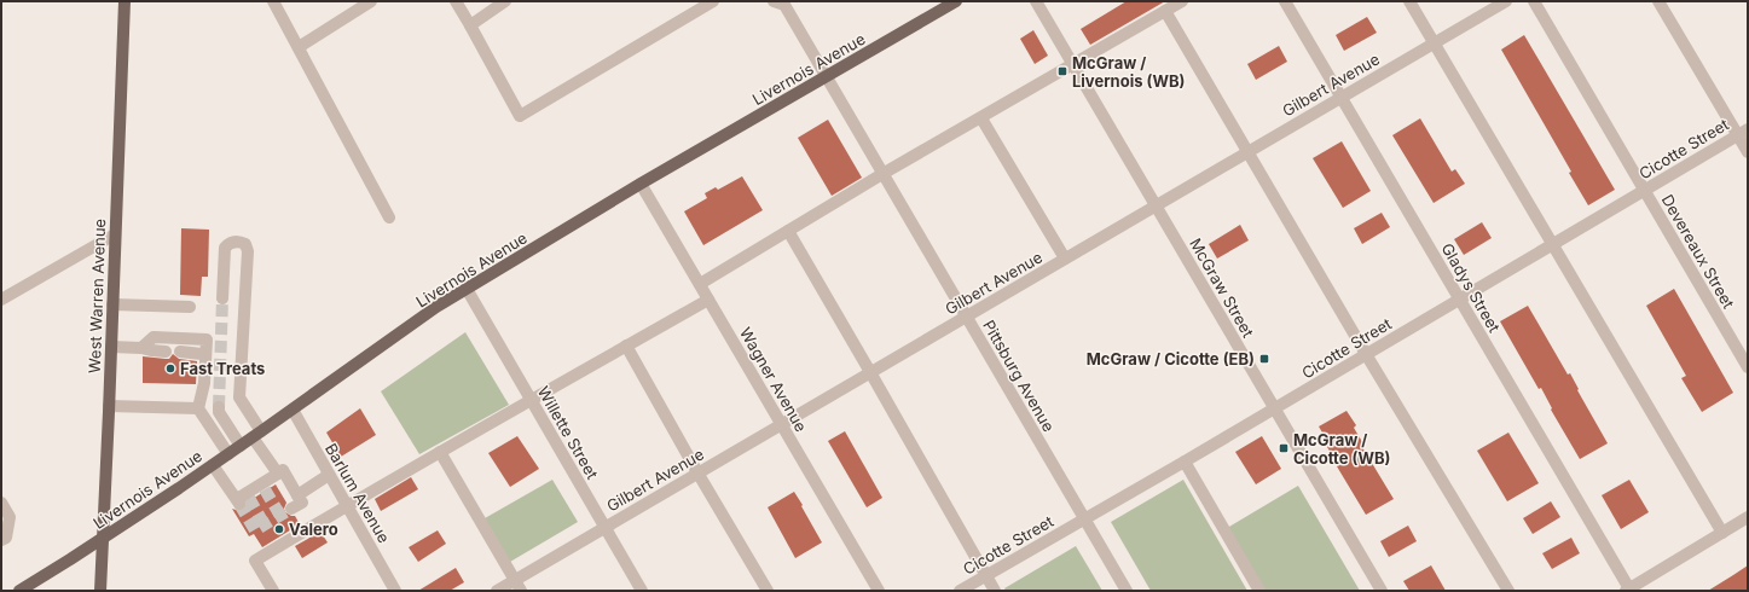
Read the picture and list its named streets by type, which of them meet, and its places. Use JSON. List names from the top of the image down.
{
  "streets": {
    "main road": ["Livernois Avenue", "West Warren Avenue"],
    "street": [
      "Gilbert Avenue",
      "Cicotte Street",
      "Devereaux Street",
      "McGraw Street",
      "Gladys Street",
      "Pittsburg Avenue",
      "Wagner Avenue",
      "Willette Street",
      "Barlum Avenue"
    ]
  },
  "crossings": [
    ["Livernois Avenue", "West Warren Avenue"],
    ["Livernois Avenue", "Pittsburg Avenue"],
    ["Livernois Avenue", "Wagner Avenue"],
    ["Livernois Avenue", "Willette Street"],
    ["Livernois Avenue", "Barlum Avenue"],
    ["Gilbert Avenue", "McGraw Street"],
    ["Gilbert Avenue", "Gladys Street"],
    ["Gilbert Avenue", "Pittsburg Avenue"],
    ["Gilbert Avenue", "Wagner Avenue"],
    ["Gilbert Avenue", "Willette Street"],
    ["Cicotte Street", "Devereaux Street"],
    ["Cicotte Street", "McGraw Street"],
    ["Cicotte Street", "Gladys Street"],
    ["Cicotte Street", "Pittsburg Avenue"]
  ],
  "places": {
    "transit": ["McGraw / Livernois (WB)", "McGraw / Cicotte (EB)", "McGraw / Cicotte (WB)"],
    "other": ["Fast Treats", "Valero"]
  }
}
